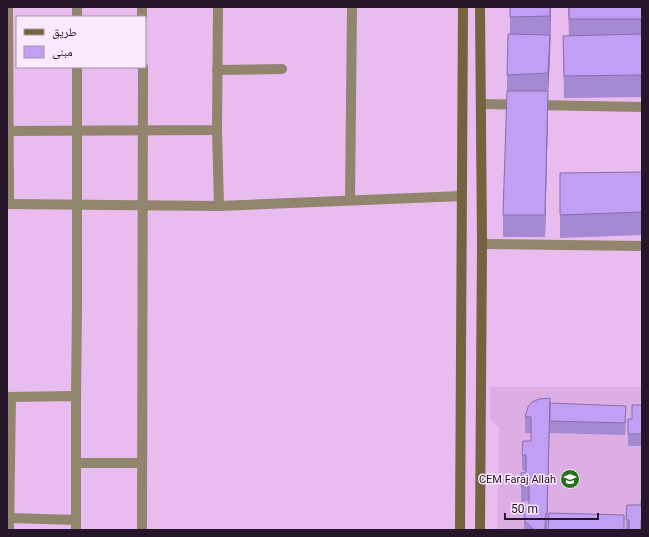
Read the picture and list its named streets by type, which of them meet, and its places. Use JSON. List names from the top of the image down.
{
  "places": {
    "school or university": ["CEM Faraj Allah"]
  },
  "legend": ["طريق", "مبنى"],
  "scale_bar": "50 m"
}
